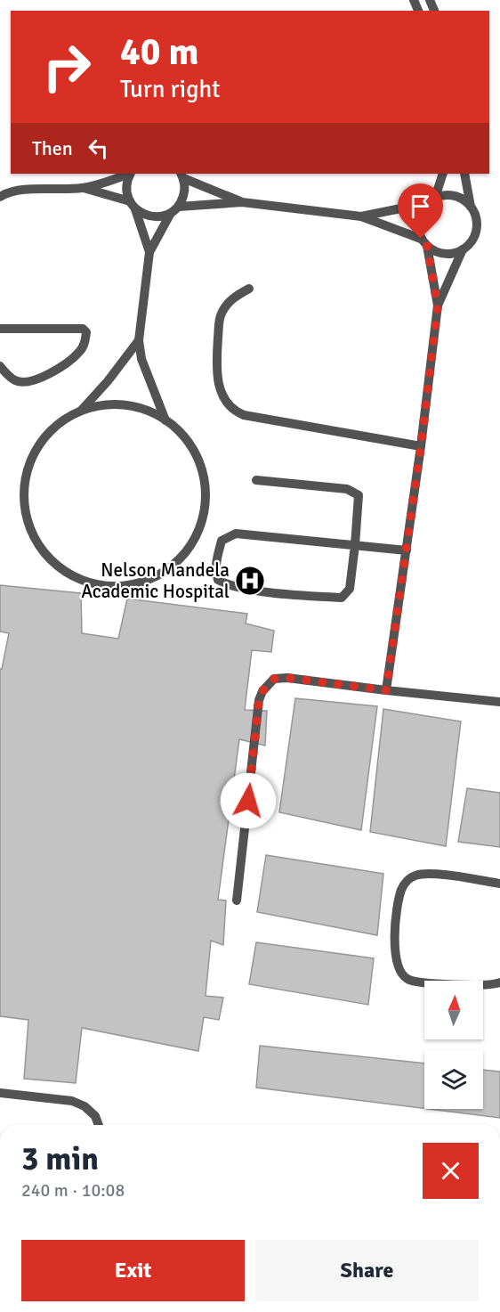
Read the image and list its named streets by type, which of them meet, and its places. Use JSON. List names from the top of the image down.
{
  "places": {
    "hospital": ["Nelson Mandela Academic Hospital"]
  },
  "north": "top",
  "page": {
    "turn": ["40 m", "Turn right"],
    "then": "Then",
    "heading": ["3 min", "240 m · 10:08"],
    "buttons": ["Exit", "Share"]
  }
}
